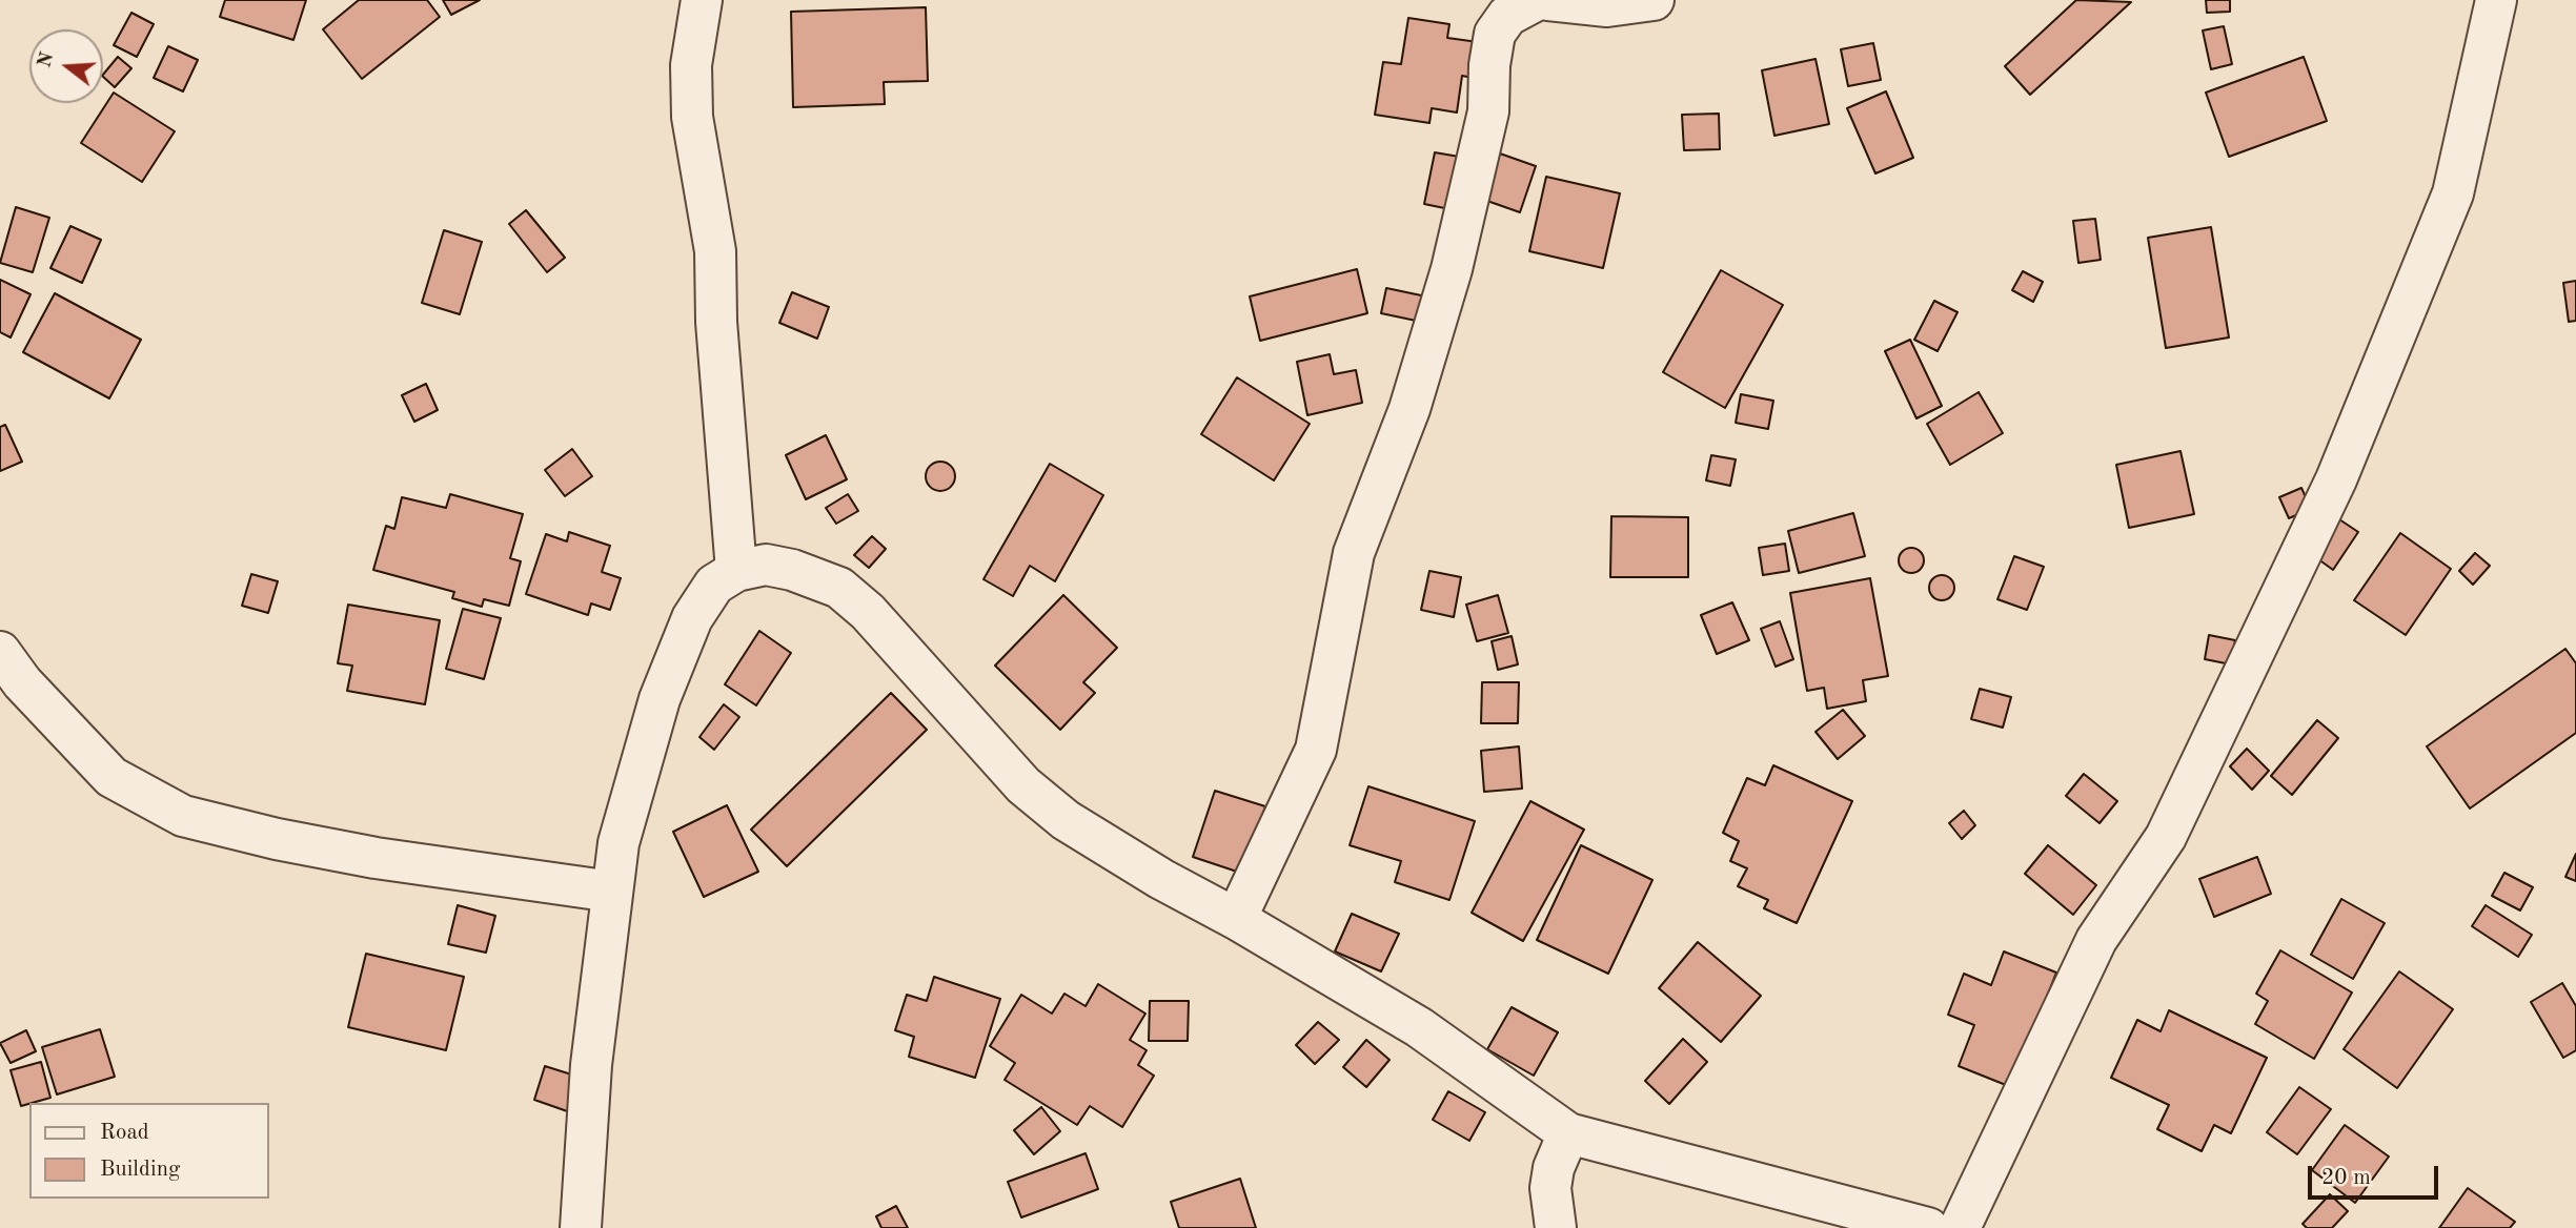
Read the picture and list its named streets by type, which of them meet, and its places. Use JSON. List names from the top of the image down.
{
  "legend": ["Road", "Building"],
  "scale_bar": "20 m",
  "north": "left"
}
